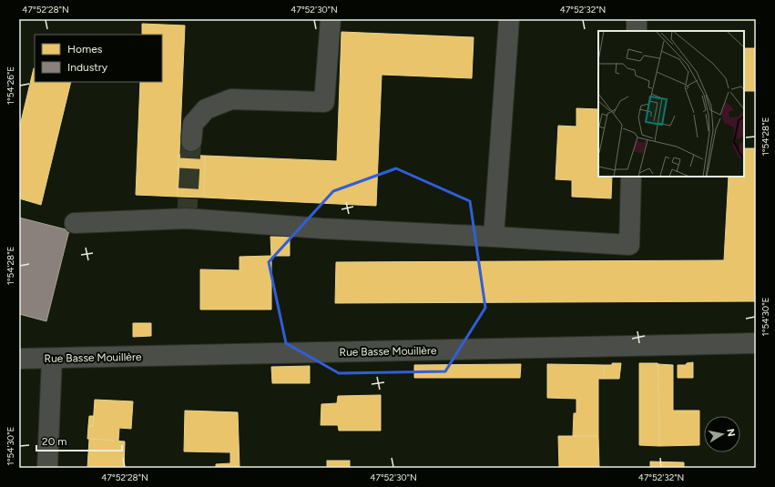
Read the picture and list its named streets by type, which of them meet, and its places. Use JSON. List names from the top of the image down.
{
  "streets": {
    "street": ["Rue Basse Mouillère"]
  },
  "legend": ["Homes", "Industry"],
  "scale_bar": "20 m",
  "north": "right",
  "coordinates": [
    "47°52'28\"N",
    "47°52'30\"N",
    "47°52'32\"N",
    "1°54'26\"E",
    "1°54'28\"E",
    "1°54'30\"E"
  ]
}
